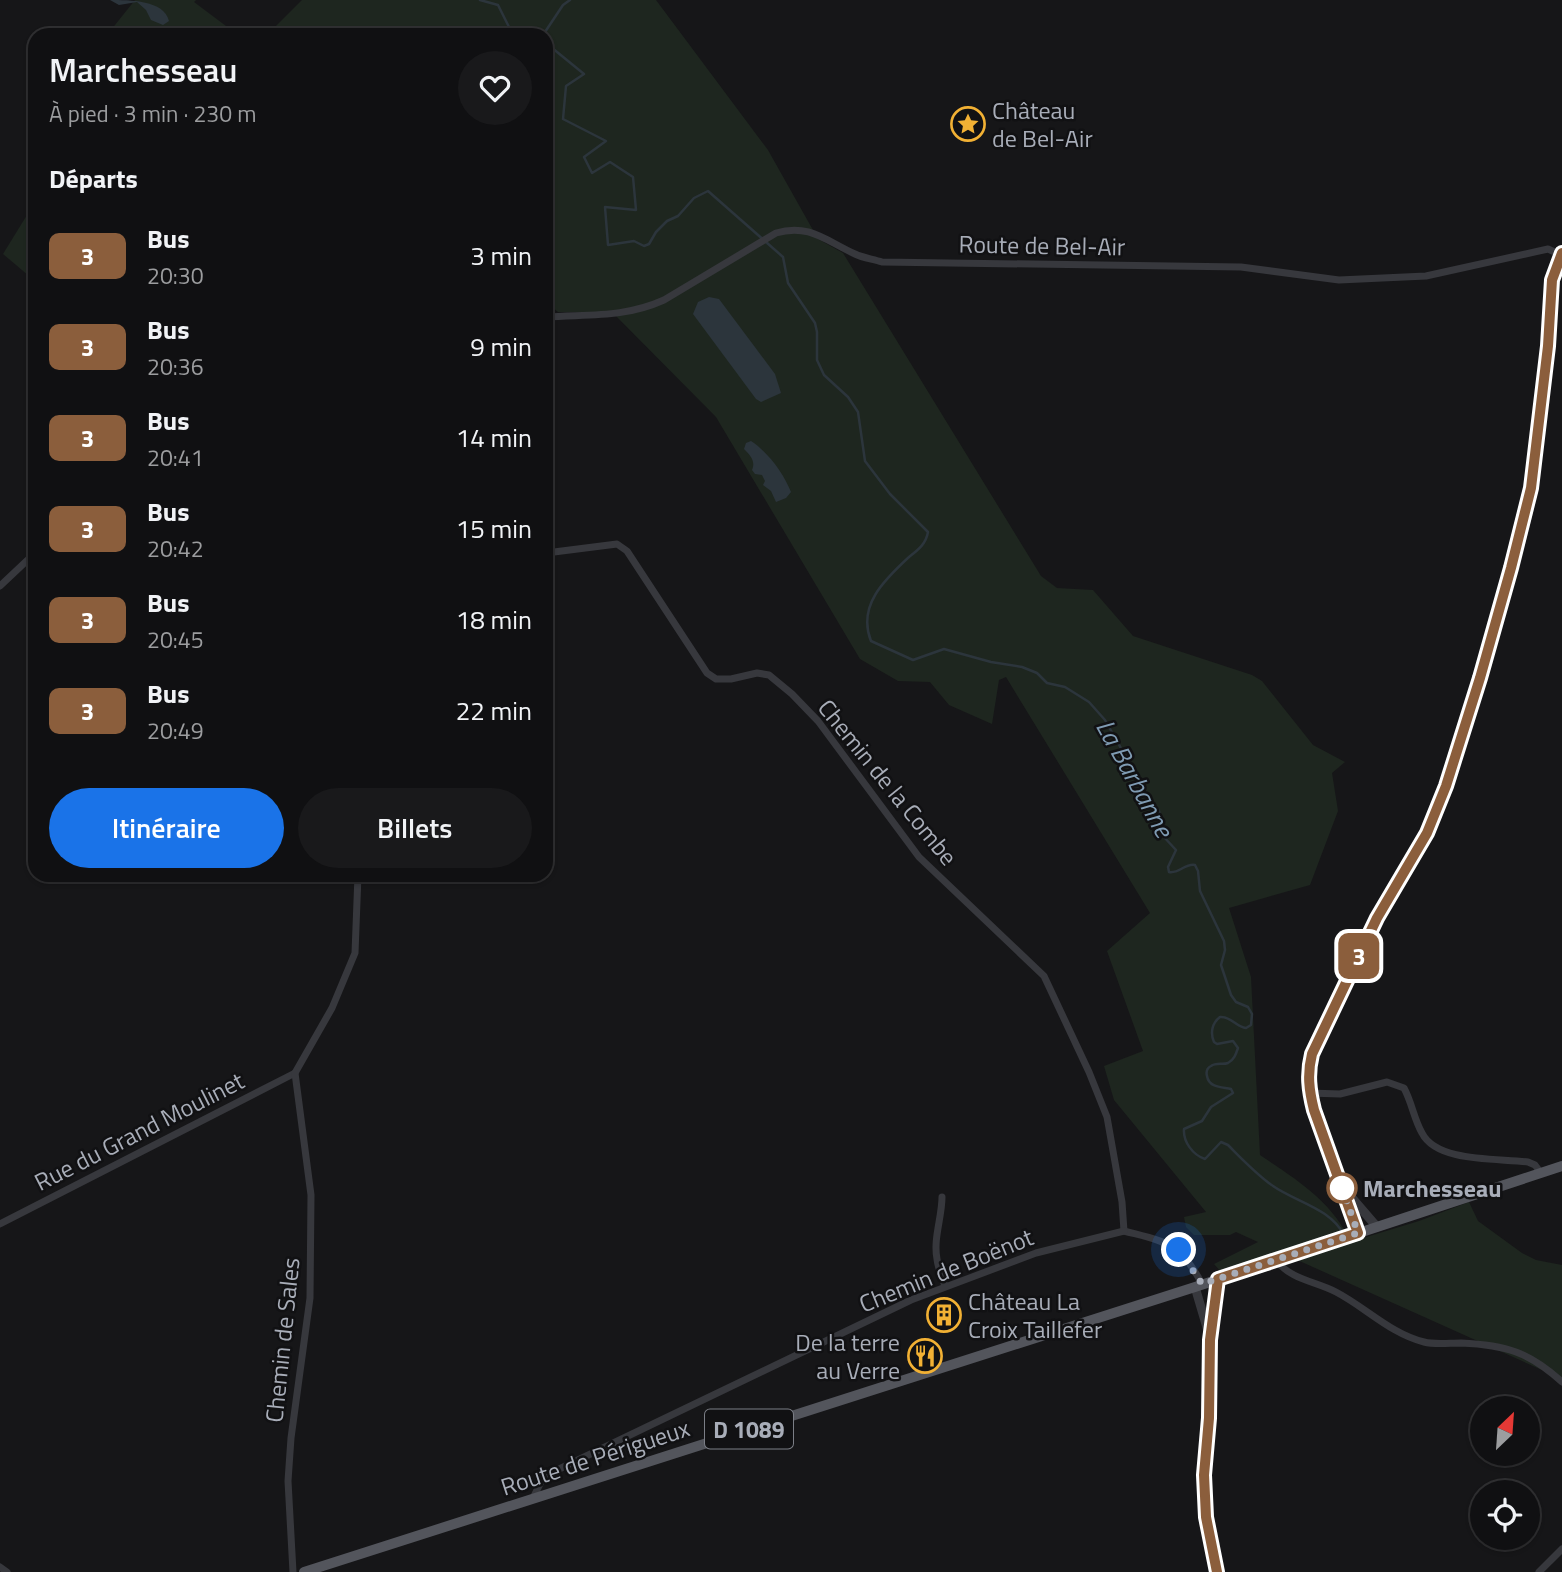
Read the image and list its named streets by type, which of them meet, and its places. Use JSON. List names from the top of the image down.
{
  "streets": {
    "main road": ["D 1089", "Route de Périgueux"],
    "street": [
      "Route de Bel-Air",
      "Chemin de la Combe",
      "Rue du Grand Moulinet",
      "Chemin de Boënot",
      "Chemin de Sales"
    ]
  },
  "crossings": [
    ["Chemin de la Combe", "Chemin de Boënot"],
    ["Rue du Grand Moulinet", "Chemin de Sales"],
    ["Chemin de Boënot", "Route de Périgueux"],
    ["D 1089", "Route de Périgueux"]
  ],
  "water": ["La Barbanne"],
  "places": {
    "place": ["Château de Bel-Air"],
    "other": ["Marchesseau"],
    "building": ["Château La Croix Taillefer"],
    "restaurant": ["De la terre au Verre"]
  },
  "lines": ["bus line 3"],
  "north": "top right",
  "page": {
    "on_map": "3",
    "heading": [
      ["Marchesseau", "À pied · 3 min · 230 m"],
      "Départs"
    ],
    "list": [
      {
        "mark": "3",
        "name": "Bus",
        "note": "20:30",
        "value": "3 min"
      },
      {
        "mark": "3",
        "name": "Bus",
        "note": "20:36",
        "value": "9 min"
      },
      {
        "mark": "3",
        "name": "Bus",
        "note": "20:41",
        "value": "14 min"
      },
      {
        "mark": "3",
        "name": "Bus",
        "note": "20:42",
        "value": "15 min"
      },
      {
        "mark": "3",
        "name": "Bus",
        "note": "20:45",
        "value": "18 min"
      },
      {
        "mark": "3",
        "name": "Bus",
        "note": "20:49",
        "value": "22 min"
      }
    ],
    "buttons": ["Itinéraire", "Billets"]
  }
}
